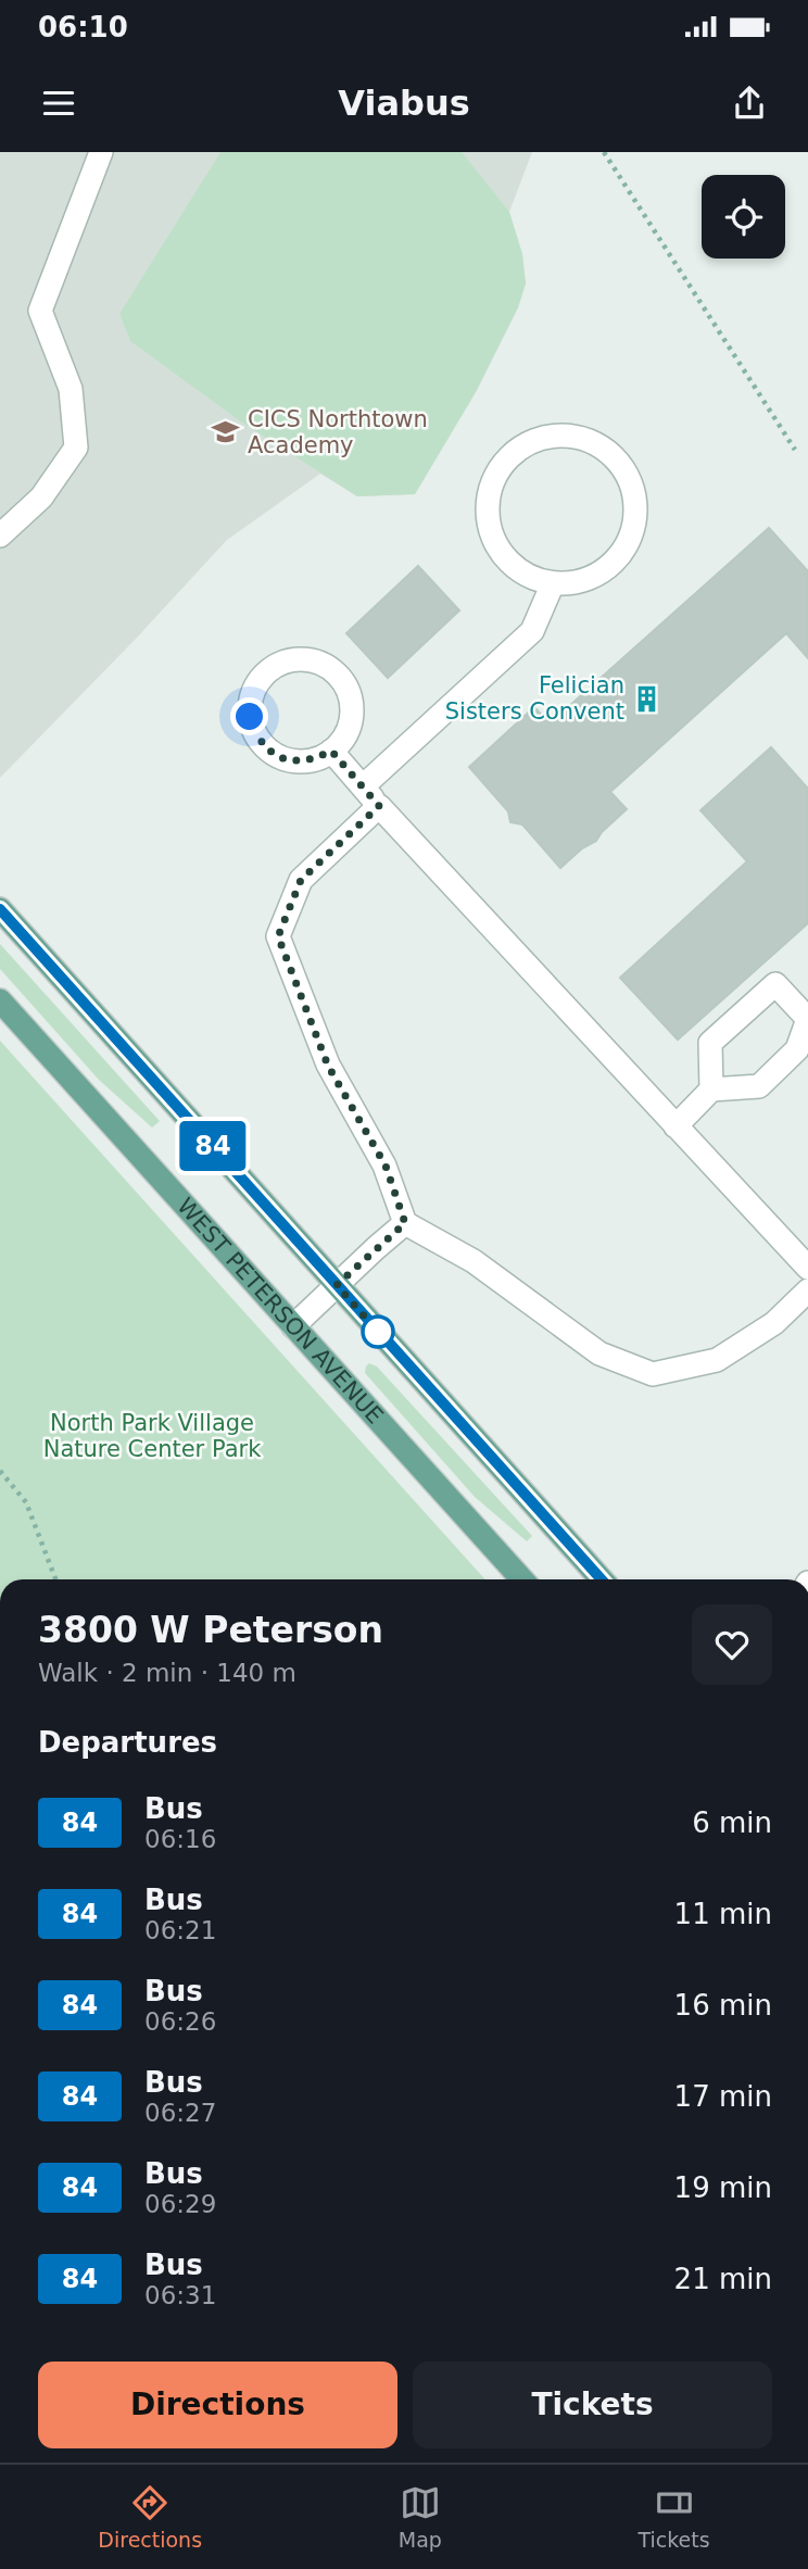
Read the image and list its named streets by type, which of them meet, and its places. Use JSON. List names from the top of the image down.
{
  "streets": {
    "main road": ["WEST PETERSON AVENUE"]
  },
  "parks": ["North Park Village Nature Center Park"],
  "places": {
    "school or university": ["CICS Northtown Academy"],
    "building": ["Felician Sisters Convent"]
  },
  "lines": ["bus line 84"],
  "page": {
    "status": "06:10",
    "header": "Viabus",
    "on_map": "84",
    "heading": [
      ["3800 W Peterson", "Walk · 2 min · 140 m"],
      "Departures"
    ],
    "list": [
      {
        "mark": "84",
        "name": "Bus",
        "note": "06:16",
        "value": "6 min"
      },
      {
        "mark": "84",
        "name": "Bus",
        "note": "06:21",
        "value": "11 min"
      },
      {
        "mark": "84",
        "name": "Bus",
        "note": "06:26",
        "value": "16 min"
      },
      {
        "mark": "84",
        "name": "Bus",
        "note": "06:27",
        "value": "17 min"
      },
      {
        "mark": "84",
        "name": "Bus",
        "note": "06:29",
        "value": "19 min"
      },
      {
        "mark": "84",
        "name": "Bus",
        "note": "06:31",
        "value": "21 min"
      }
    ],
    "buttons": ["Directions", "Tickets"],
    "tabs": ["Directions", "Map", "Tickets"]
  }
}
